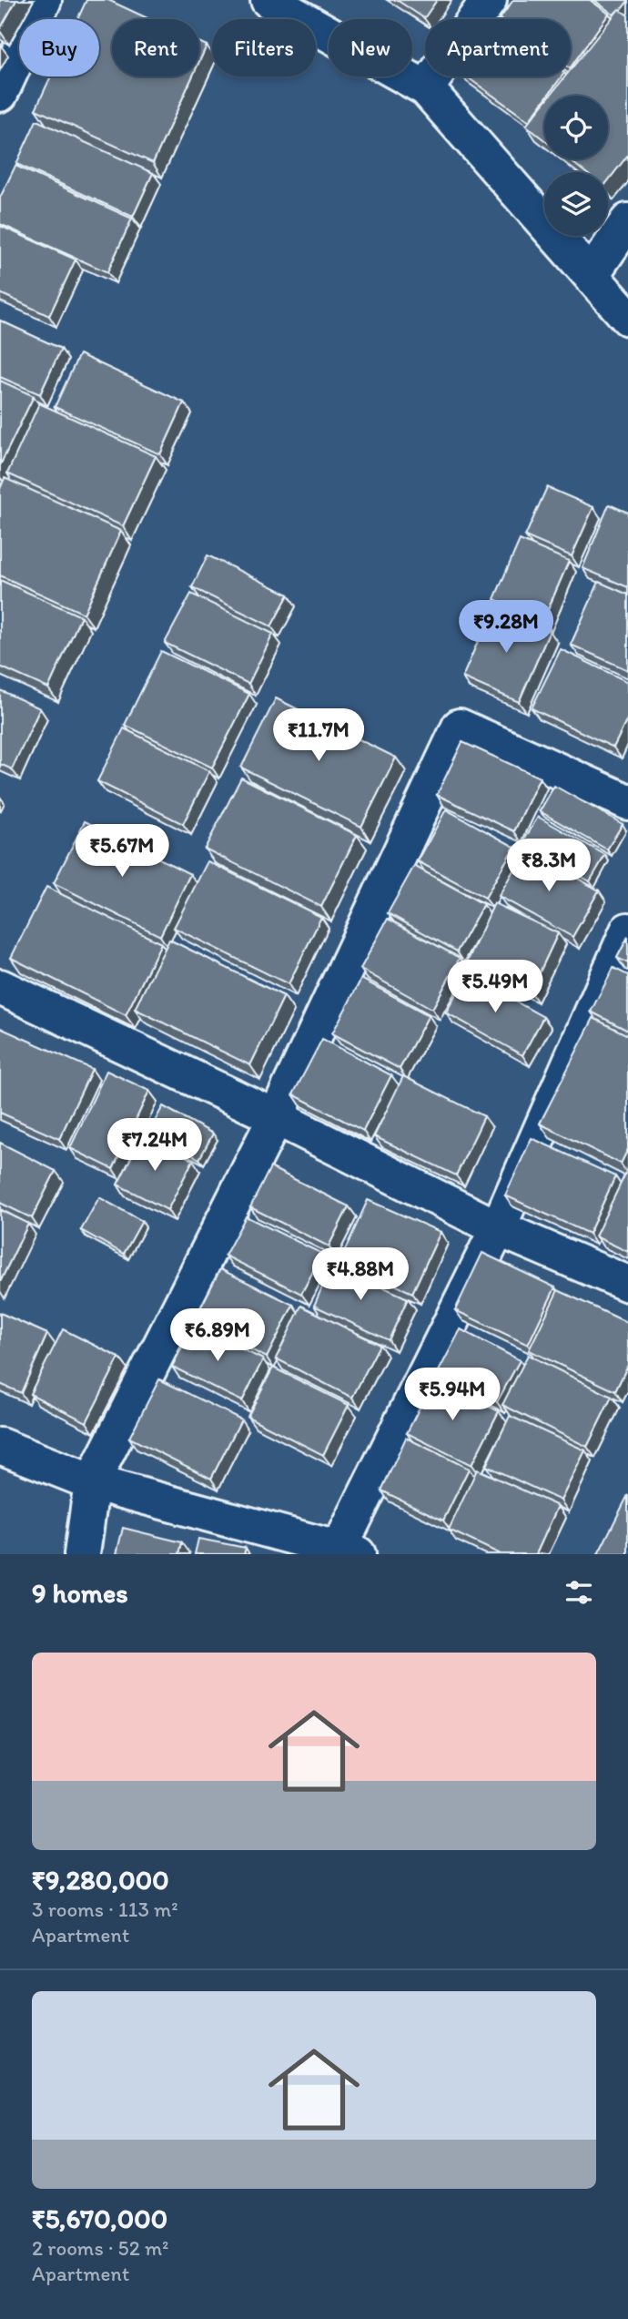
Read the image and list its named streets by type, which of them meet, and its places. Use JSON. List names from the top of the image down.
{
  "page": {
    "chip": [
      "Buy",
      "Rent",
      "Filters",
      "New",
      "Apartment"
    ],
    "price": [
      "₹9.28M",
      "₹11.7M",
      "₹5.67M",
      "₹8.3M",
      "₹5.49M",
      "₹7.24M",
      "₹4.88M",
      "₹6.89M",
      "₹5.94M"
    ],
    "heading": "9 homes",
    "list": [
      {
        "name": "₹9,280,000",
        "note": "3 rooms · 113 m² · Apartment"
      },
      {
        "name": "₹5,670,000",
        "note": "2 rooms · 52 m² · Apartment"
      }
    ]
  }
}
